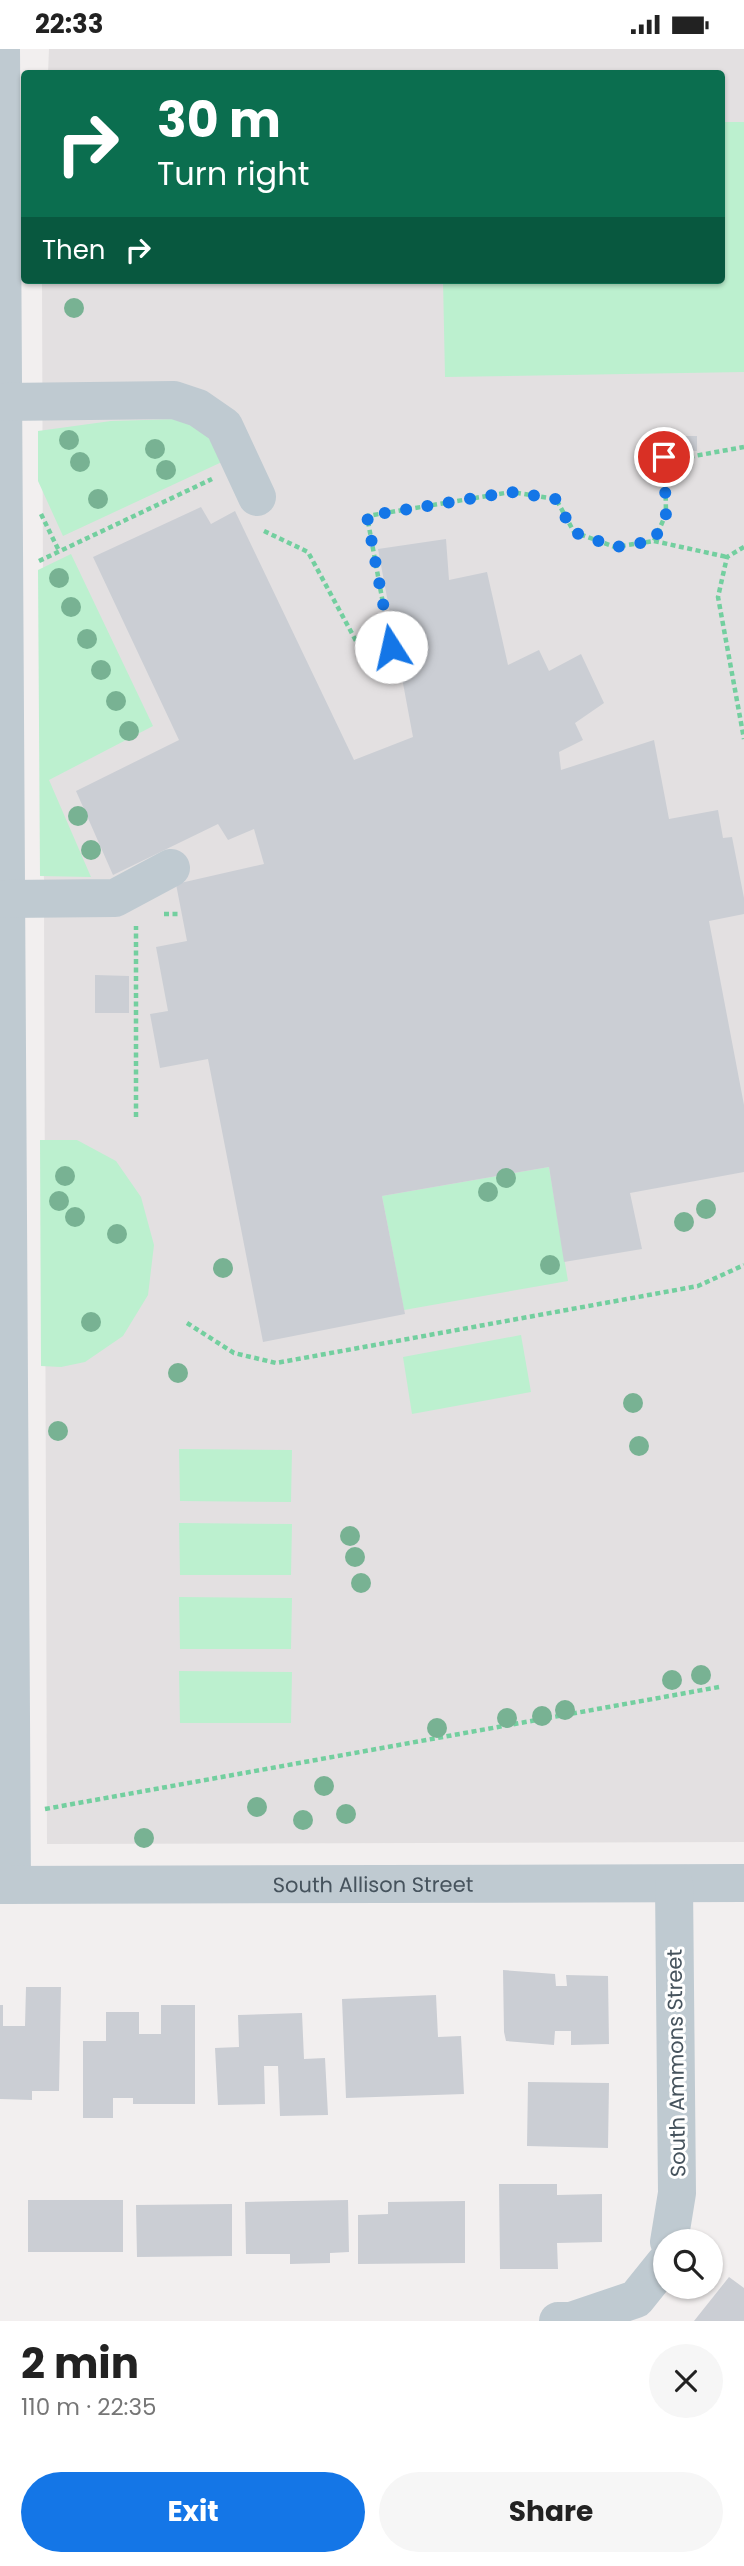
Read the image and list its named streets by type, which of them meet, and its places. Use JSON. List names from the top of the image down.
{
  "streets": {
    "street": ["South Allison Street", "South Ammons Street"]
  },
  "crossings": [
    ["South Allison Street", "South Ammons Street"]
  ],
  "page": {
    "status": "22:33",
    "turn": ["30 m", "Turn right"],
    "then": "Then",
    "heading": ["2 min", "110 m · 22:35"],
    "buttons": ["Exit", "Share"]
  }
}
